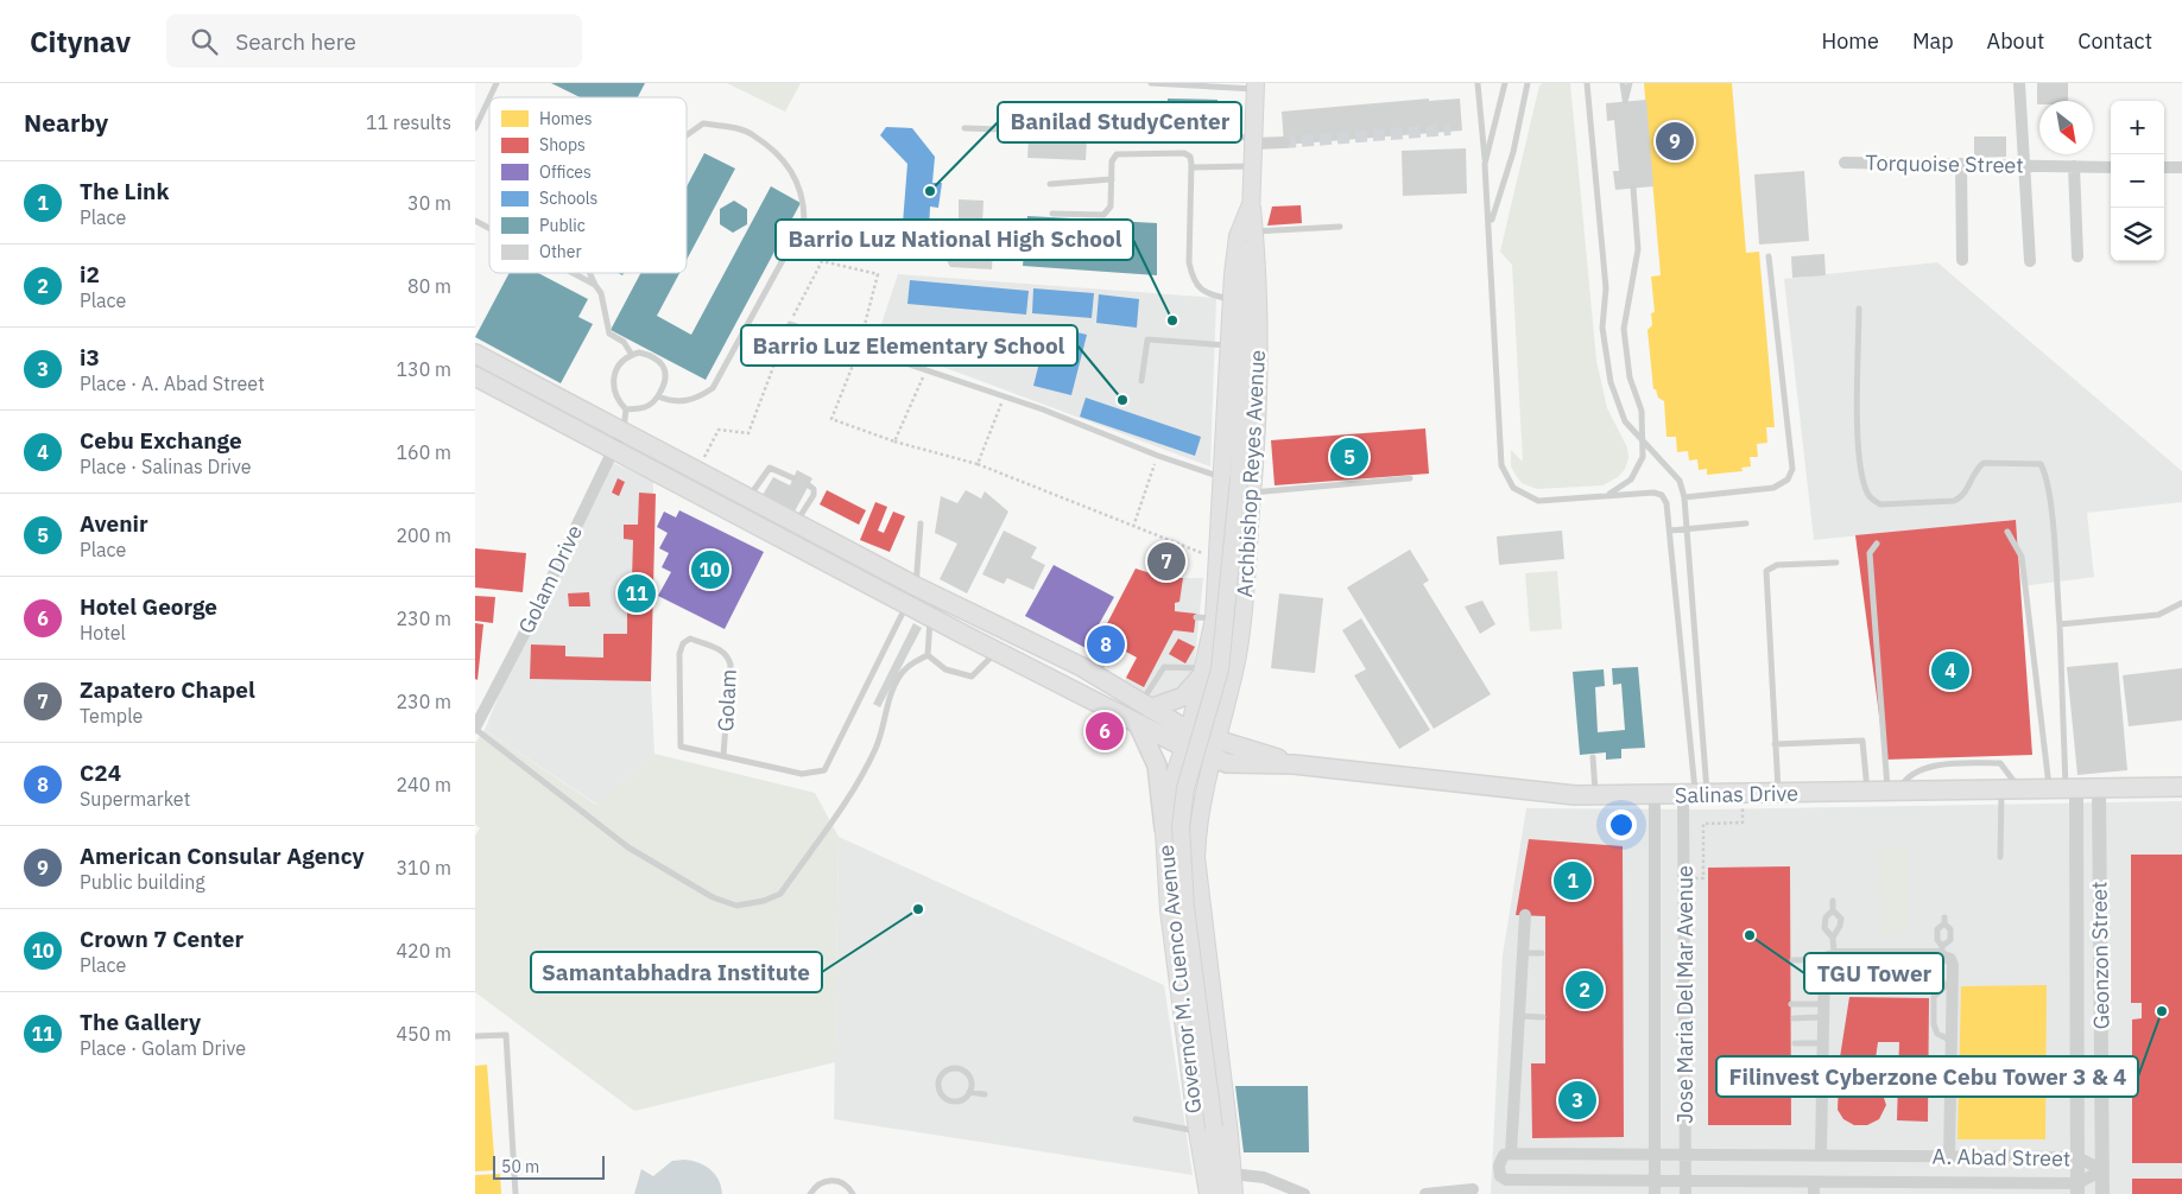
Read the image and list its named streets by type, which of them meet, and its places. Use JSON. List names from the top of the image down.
{
  "streets": {
    "main road": ["Archbishop Reyes Avenue", "Salinas Drive", "Governor M. Cuenco Avenue"],
    "street": [
      "Torquoise Street",
      "Golam Drive",
      "Geonzon Street",
      "Jose Maria Del Mar Avenue",
      "A. Abad Street"
    ],
    "lane": ["Golam"]
  },
  "crossings": [
    ["Archbishop Reyes Avenue", "Salinas Drive"],
    ["Archbishop Reyes Avenue", "Governor M. Cuenco Avenue"],
    ["Salinas Drive", "Geonzon Street"],
    ["Salinas Drive", "Governor M. Cuenco Avenue"],
    ["Salinas Drive", "Jose Maria Del Mar Avenue"],
    ["Geonzon Street", "A. Abad Street"],
    ["Jose Maria Del Mar Avenue", "A. Abad Street"]
  ],
  "places": [
    "Banilad StudyCenter",
    "Barrio Luz National High School",
    "Barrio Luz Elementary School",
    "Samantabhadra Institute",
    "TGU Tower",
    "Filinvest Cyberzone Cebu Tower 3 & 4"
  ],
  "legend": [
    "Homes",
    "Shops",
    "Offices",
    "Schools",
    "Public",
    "Other"
  ],
  "scale_bar": "50 m",
  "north": "bottom right",
  "page": {
    "header": "Citynav",
    "search": "Search here",
    "nav": [
      "Home",
      "Map",
      "About",
      "Contact"
    ],
    "heading": ["Nearby", "11 results"],
    "map_buttons": ["+", "−"],
    "pins": [
      "9",
      "5",
      "7",
      "10",
      "11",
      "8",
      "4",
      "6",
      "1",
      "2",
      "3"
    ],
    "list": [
      {
        "mark": "1",
        "name": "The Link",
        "note": "Place",
        "value": "30 m"
      },
      {
        "mark": "2",
        "name": "i2",
        "note": "Place",
        "value": "80 m"
      },
      {
        "mark": "3",
        "name": "i3",
        "note": "Place · A. Abad Street",
        "value": "130 m"
      },
      {
        "mark": "4",
        "name": "Cebu Exchange",
        "note": "Place · Salinas Drive",
        "value": "160 m"
      },
      {
        "mark": "5",
        "name": "Avenir",
        "note": "Place",
        "value": "200 m"
      },
      {
        "mark": "6",
        "name": "Hotel George",
        "note": "Hotel",
        "value": "230 m"
      },
      {
        "mark": "7",
        "name": "Zapatero Chapel",
        "note": "Temple",
        "value": "230 m"
      },
      {
        "mark": "8",
        "name": "C24",
        "note": "Supermarket",
        "value": "240 m"
      },
      {
        "mark": "9",
        "name": "American Consular Agency",
        "note": "Public building",
        "value": "310 m"
      },
      {
        "mark": "10",
        "name": "Crown 7 Center",
        "note": "Place",
        "value": "420 m"
      },
      {
        "mark": "11",
        "name": "The Gallery",
        "note": "Place · Golam Drive",
        "value": "450 m"
      }
    ],
    "scale": "50 m"
  }
}
